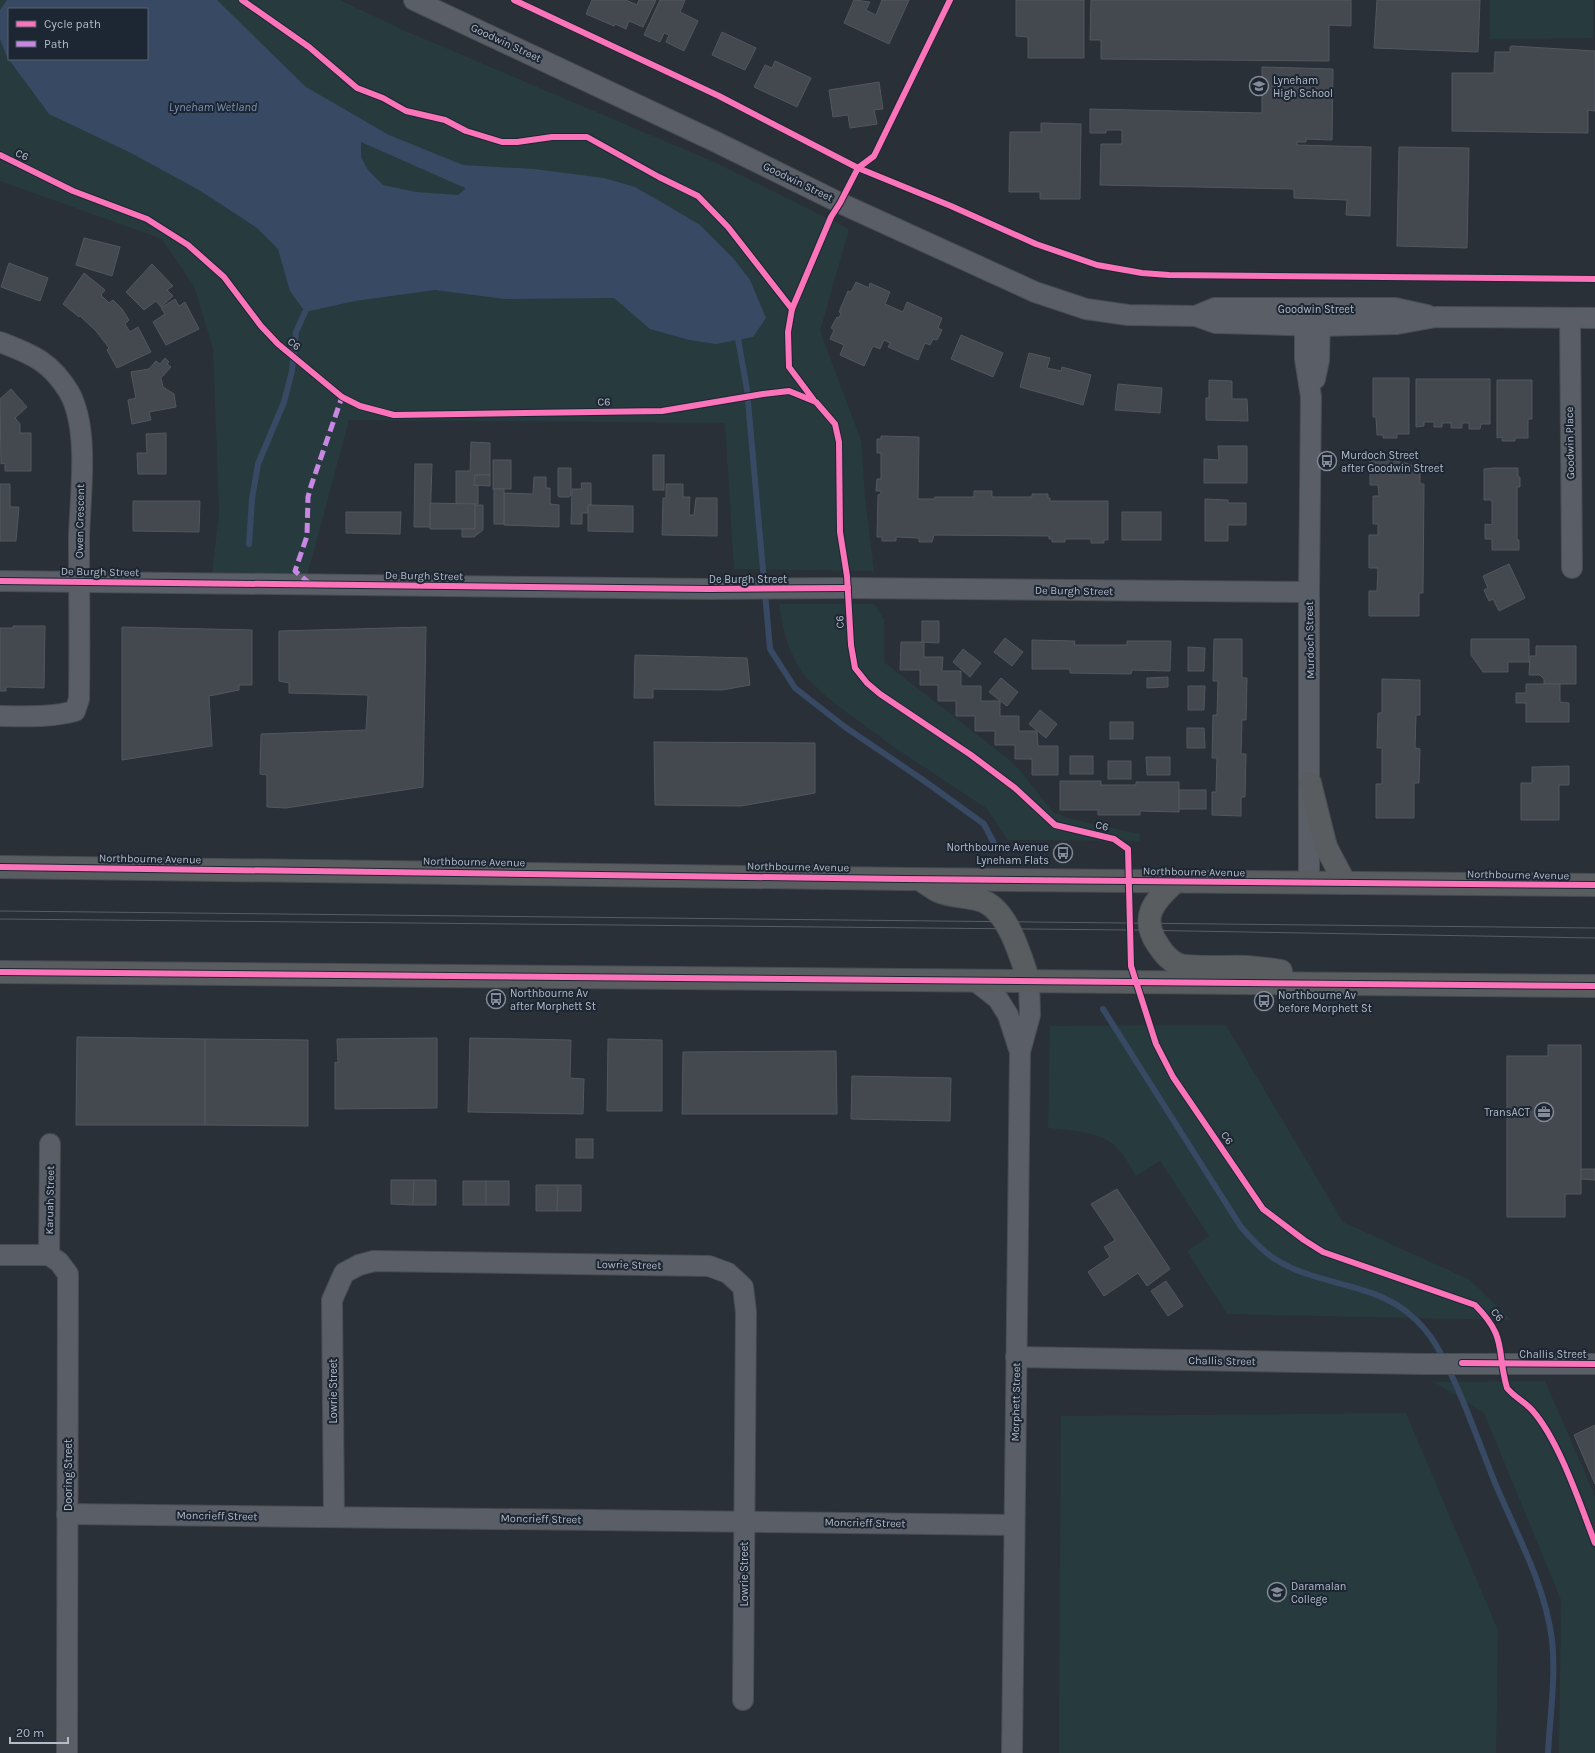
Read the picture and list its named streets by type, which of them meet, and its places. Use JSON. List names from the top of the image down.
{
  "streets": {
    "highway": ["Northbourne Avenue"],
    "street": [
      "Goodwin Street",
      "Goodwin Place",
      "Owen Crescent",
      "De Burgh Street",
      "Murdoch Street",
      "Karuah Street",
      "Lowrie Street",
      "Challis Street",
      "Morphett Street",
      "Dooring Street",
      "Moncrieff Street"
    ],
    "cycle path": ["C6"]
  },
  "crossings": [
    ["Goodwin Street", "Goodwin Place"],
    ["Goodwin Street", "Murdoch Street"],
    ["Owen Crescent", "De Burgh Street"],
    ["De Burgh Street", "Murdoch Street"],
    ["Murdoch Street", "Northbourne Avenue"],
    ["Karuah Street", "Dooring Street"],
    ["Lowrie Street", "Moncrieff Street"],
    ["Challis Street", "Morphett Street"],
    ["Morphett Street", "Moncrieff Street"],
    ["Dooring Street", "Moncrieff Street"]
  ],
  "water": ["Lyneham Wetland"],
  "places": {
    "school or university": ["Lyneham High School", "Daramalan College"],
    "bus stop": [
      "Murdoch Street after Goodwin Street",
      "Northbourne Avenue Lyneham Flats",
      "Northbourne Av after Morphett St",
      "Northbourne Av before Morphett St"
    ],
    "office": ["TransACT"]
  },
  "legend": ["Cycle path", "Path"],
  "scale_bar": "20 m"
}
